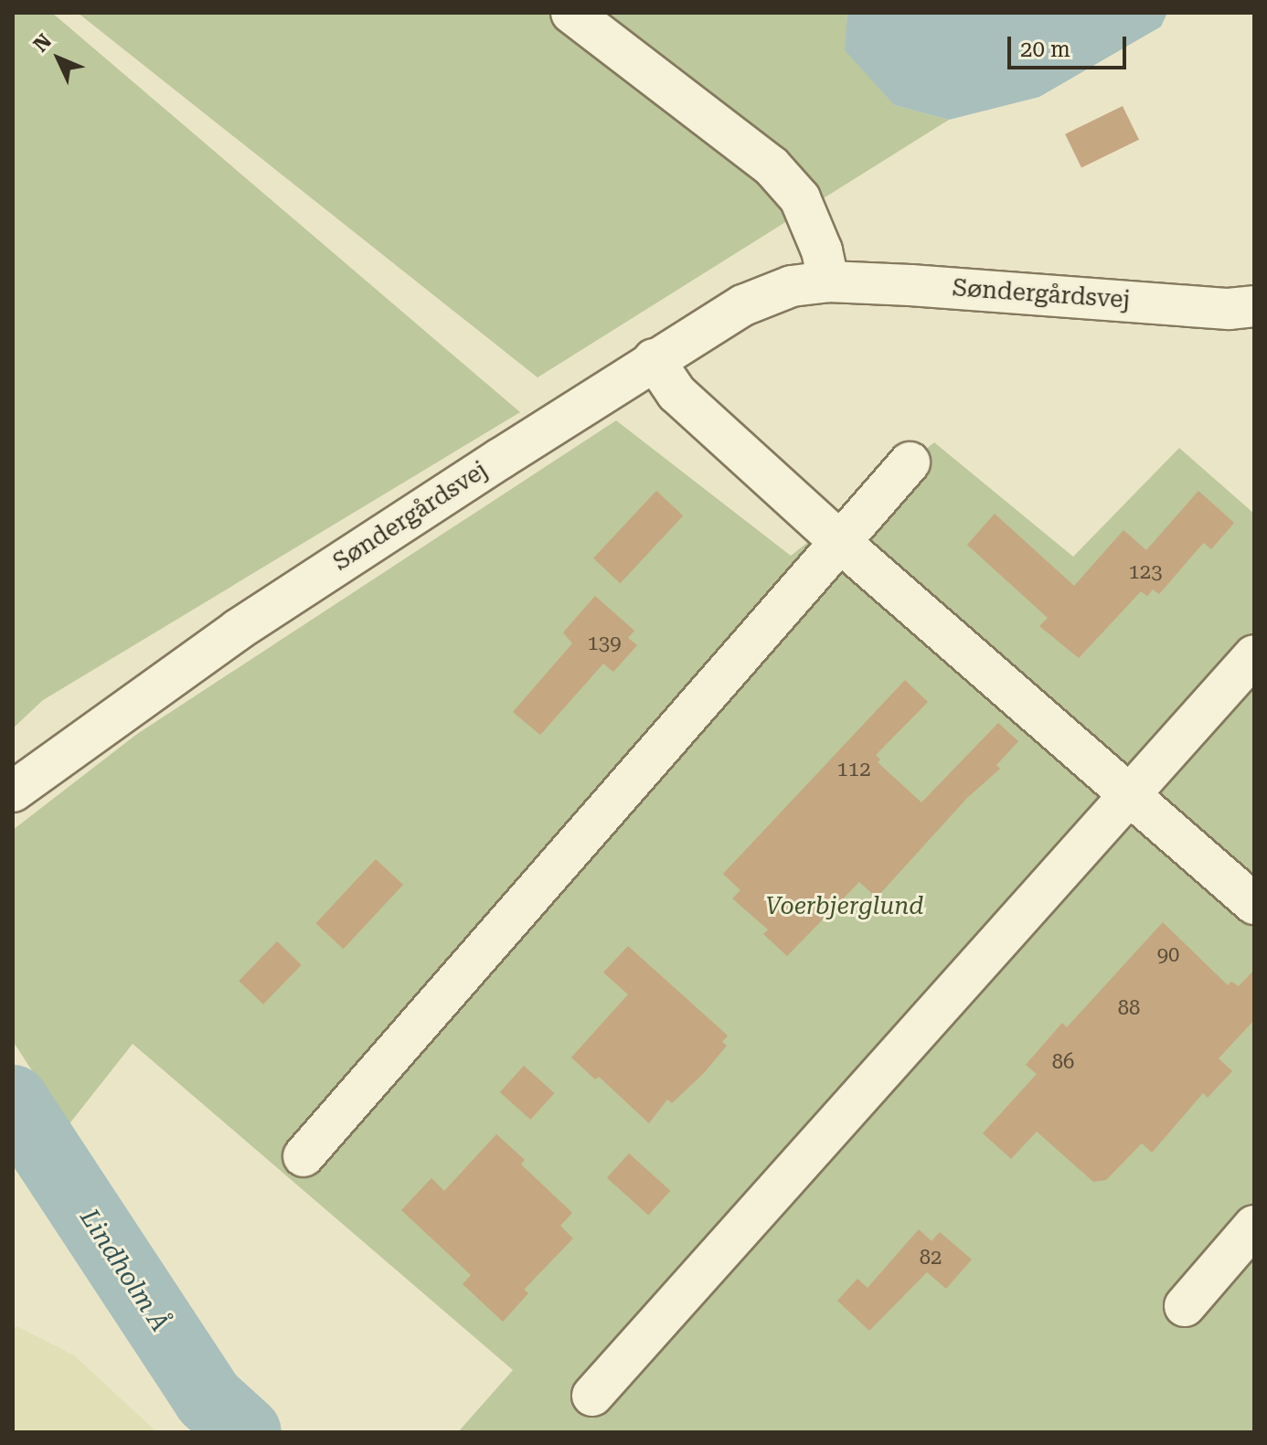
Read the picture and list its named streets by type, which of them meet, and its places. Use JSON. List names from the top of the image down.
{
  "streets": {
    "street": ["Søndergårdsvej"]
  },
  "water": ["Lindholm Å"],
  "parks": ["Voerbjerglund"],
  "house_numbers": [
    "123",
    "139",
    "112",
    "90",
    "88",
    "86",
    "82"
  ],
  "scale_bar": "20 m",
  "north": "top left"
}
